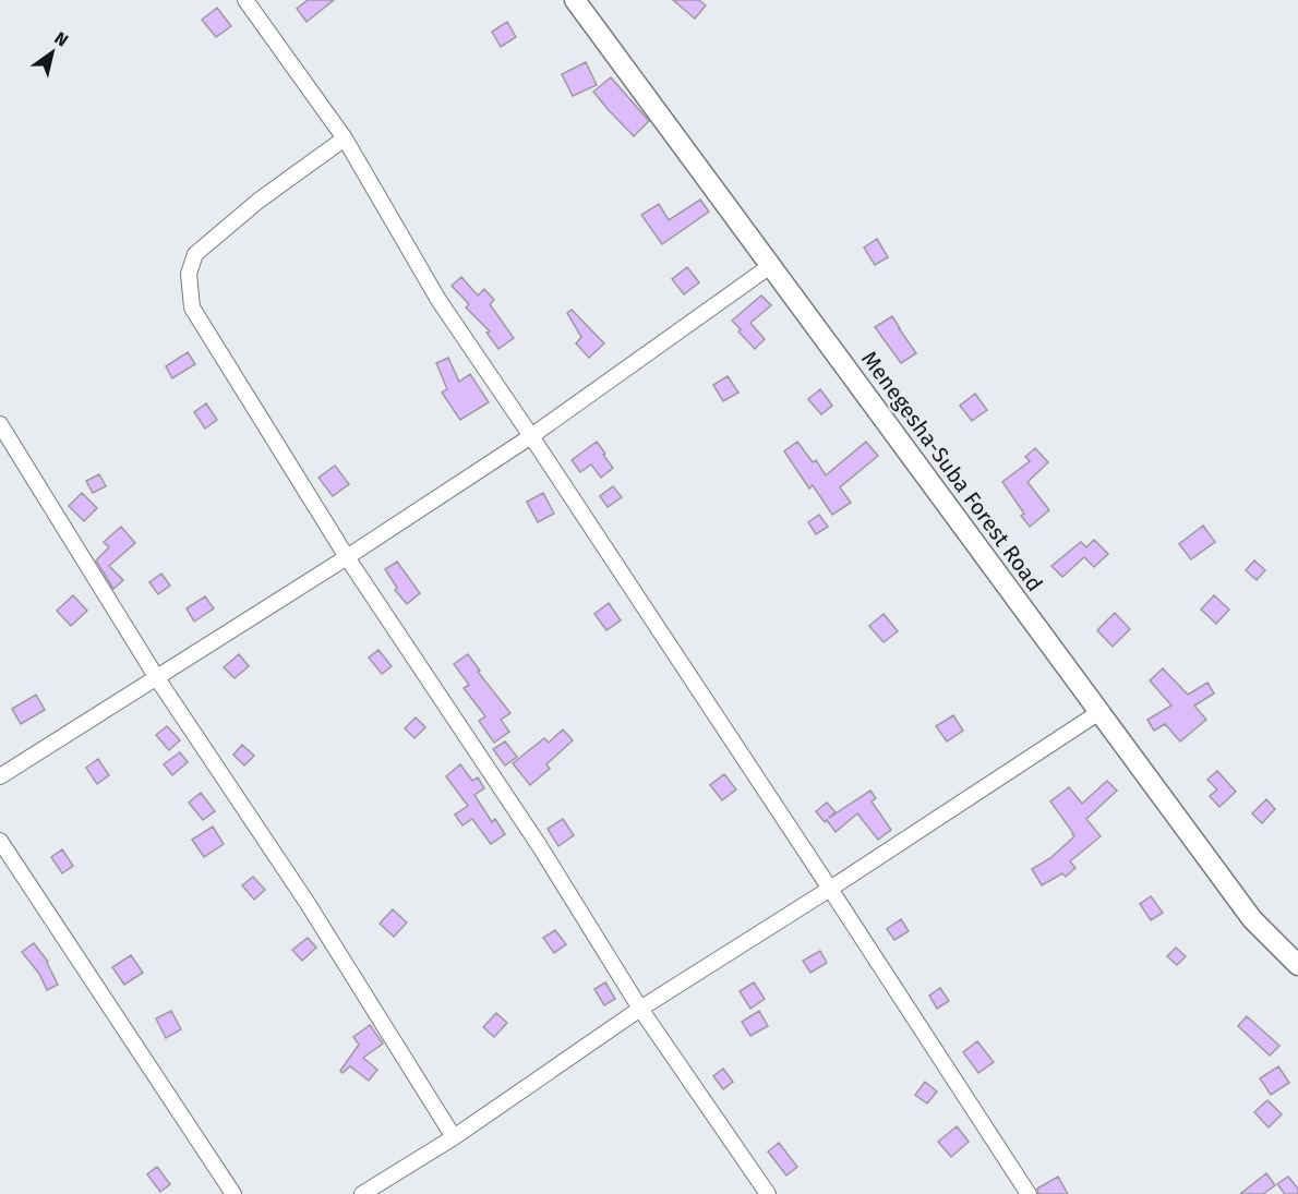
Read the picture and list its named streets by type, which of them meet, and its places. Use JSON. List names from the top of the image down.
{
  "streets": {
    "street": ["Menegesha-Suba Forest Road"]
  },
  "north": "top right"
}
